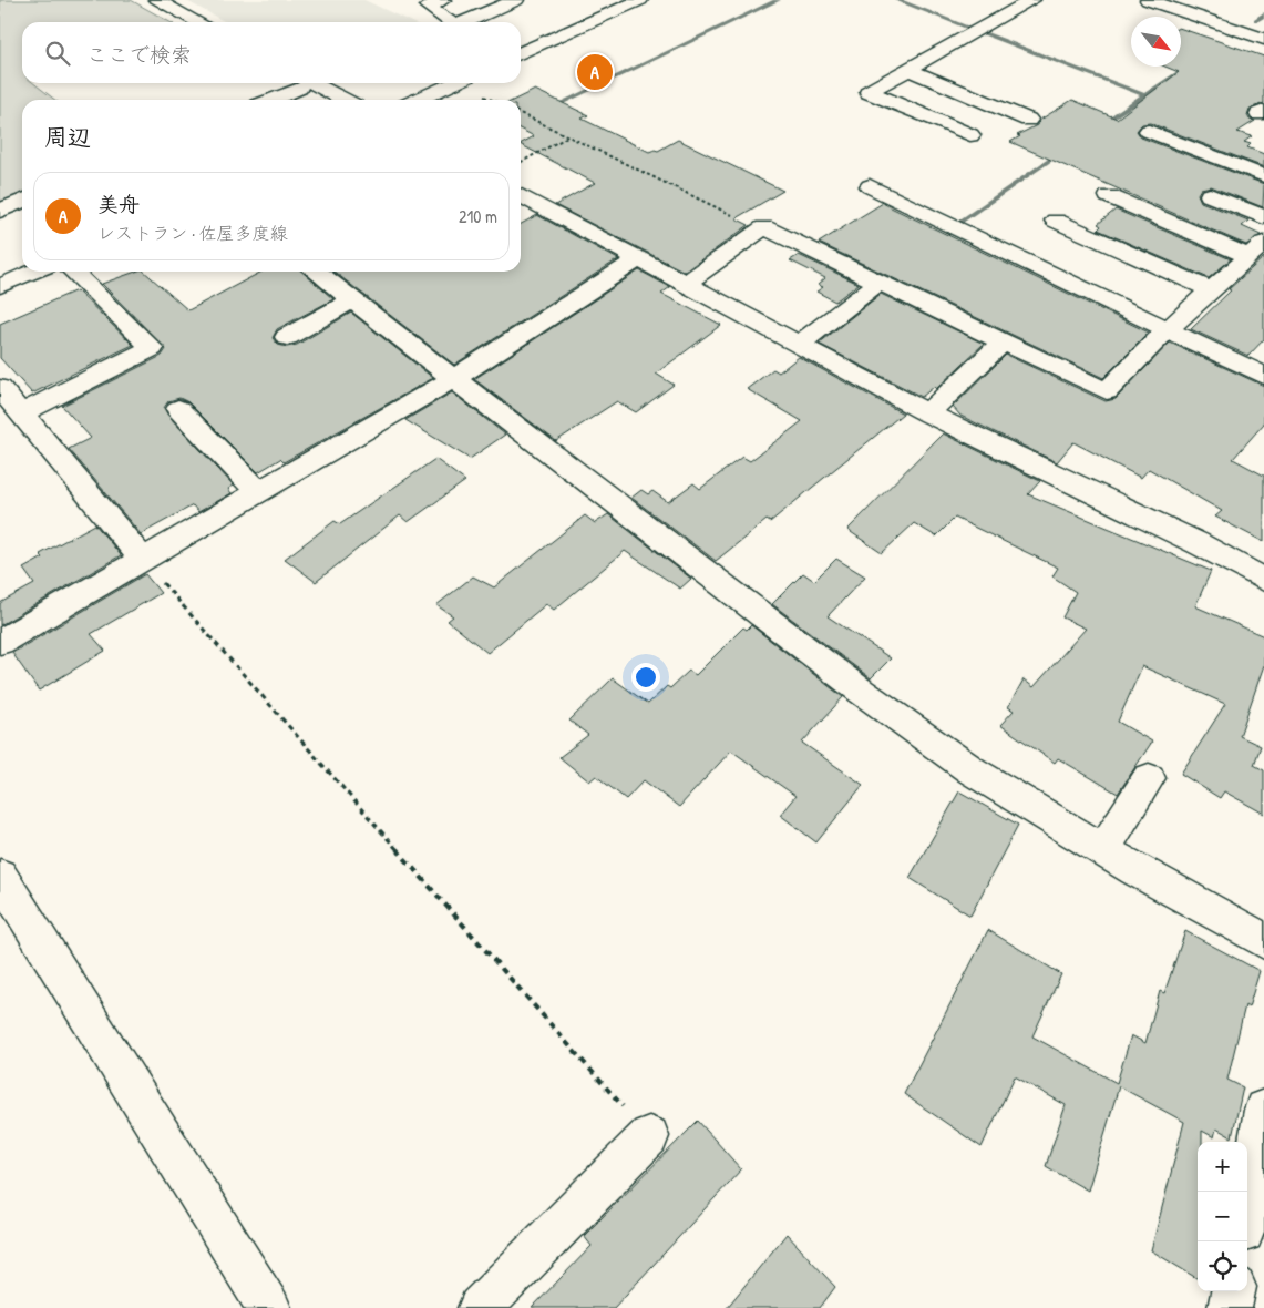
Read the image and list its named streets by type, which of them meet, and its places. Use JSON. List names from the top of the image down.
{
  "north": "bottom right",
  "page": {
    "search": "ここで検索",
    "pins": "A",
    "heading": "周辺",
    "list": [
      {
        "mark": "A",
        "name": "美舟",
        "note": "レストラン · 佐屋多度線",
        "value": "210 m"
      }
    ],
    "map_buttons": ["+", "−"]
  }
}
